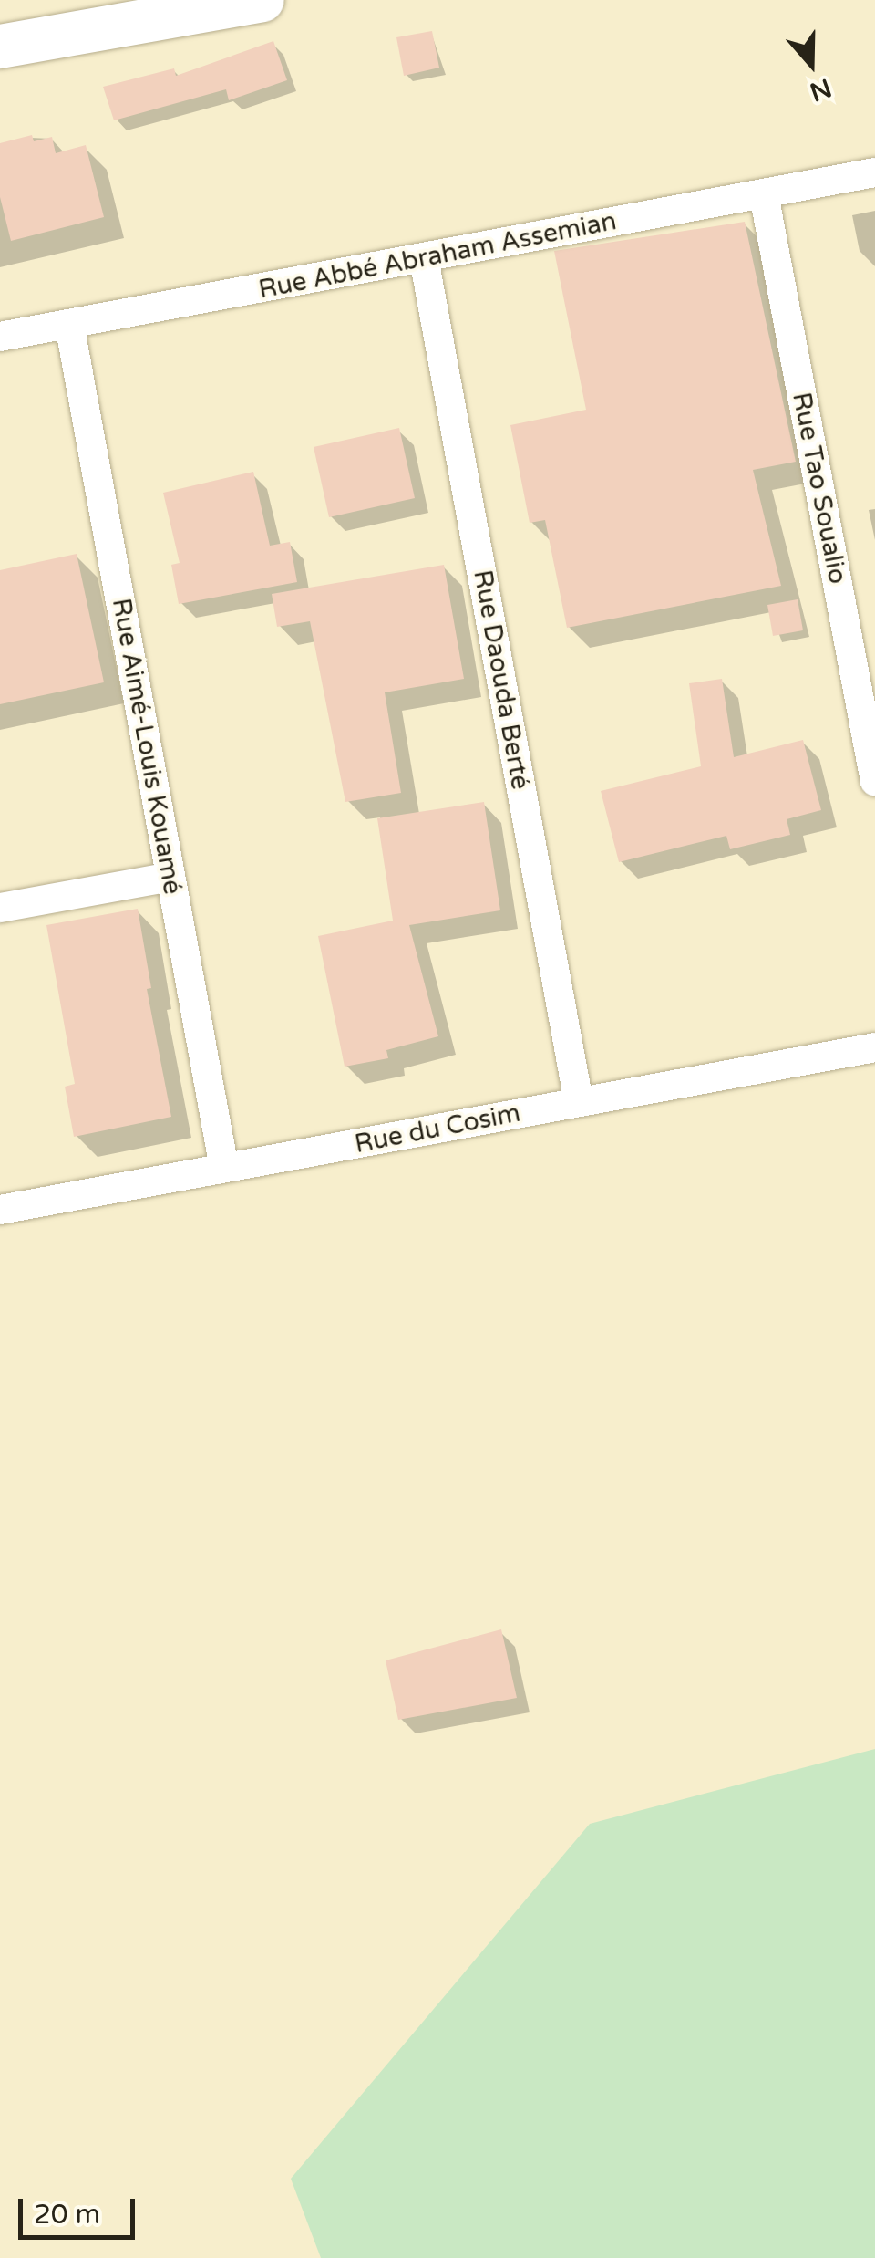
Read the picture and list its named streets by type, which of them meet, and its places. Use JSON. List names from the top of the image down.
{
  "streets": {
    "street": [
      "Rue Abbé Abraham Assemian",
      "Rue Tao Soualio",
      "Rue Daouda Berté",
      "Rue Aimé-Louis Kouamé",
      "Rue du Cosim"
    ]
  },
  "crossings": [
    ["Rue Abbé Abraham Assemian", "Rue Tao Soualio"],
    ["Rue Abbé Abraham Assemian", "Rue Daouda Berté"],
    ["Rue Abbé Abraham Assemian", "Rue Aimé-Louis Kouamé"],
    ["Rue Daouda Berté", "Rue du Cosim"],
    ["Rue Aimé-Louis Kouamé", "Rue du Cosim"]
  ],
  "scale_bar": "20 m",
  "north": "bottom"
}
